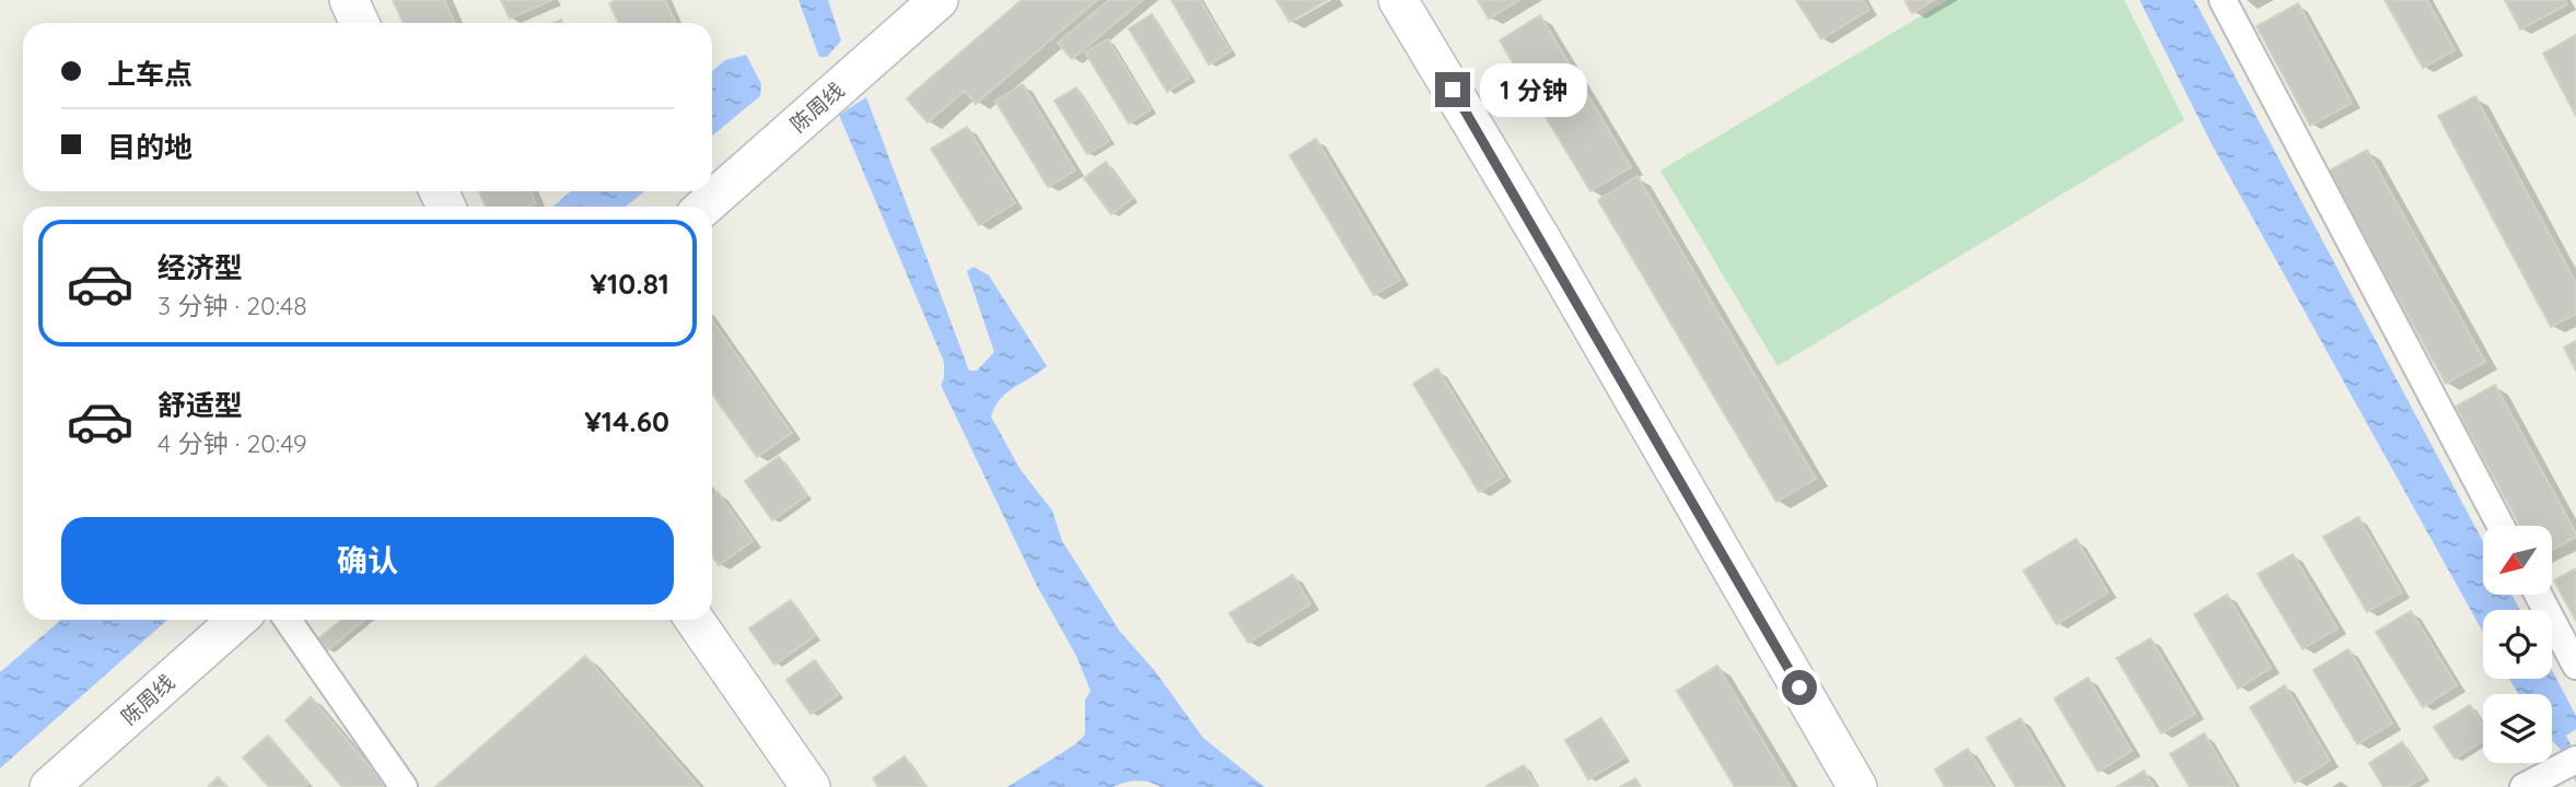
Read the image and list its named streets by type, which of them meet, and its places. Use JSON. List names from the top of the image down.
{
  "streets": {
    "street": ["陈周线"]
  },
  "north": "bottom left",
  "page": {
    "banner": ["上车点", "目的地"],
    "bubble": "1 分钟",
    "list": [
      {
        "name": "经济型",
        "note": "3 分钟 · 20:48",
        "value": "¥10.81"
      },
      {
        "name": "舒适型",
        "note": "4 分钟 · 20:49",
        "value": "¥14.60"
      }
    ],
    "buttons": "确认"
  }
}
